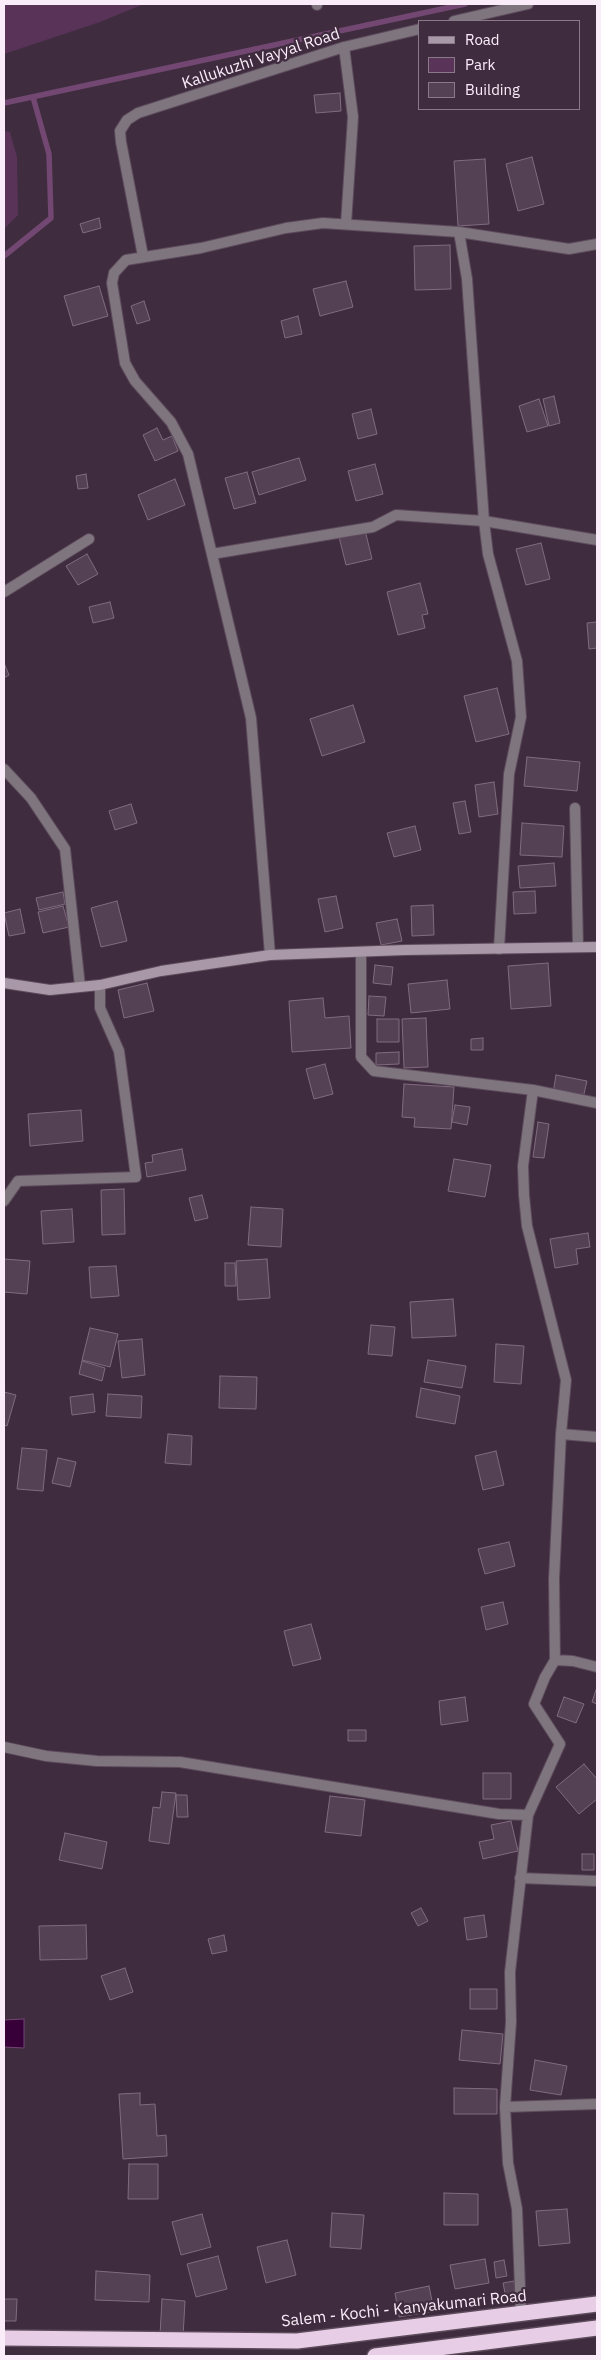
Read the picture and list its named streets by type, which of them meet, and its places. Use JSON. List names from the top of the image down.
{
  "streets": {
    "highway": ["Salem - Kochi - Kanyakumari Road"],
    "street": ["Kallukuzhi Vayyal Road"]
  },
  "legend": ["Road", "Park", "Building"]
}
